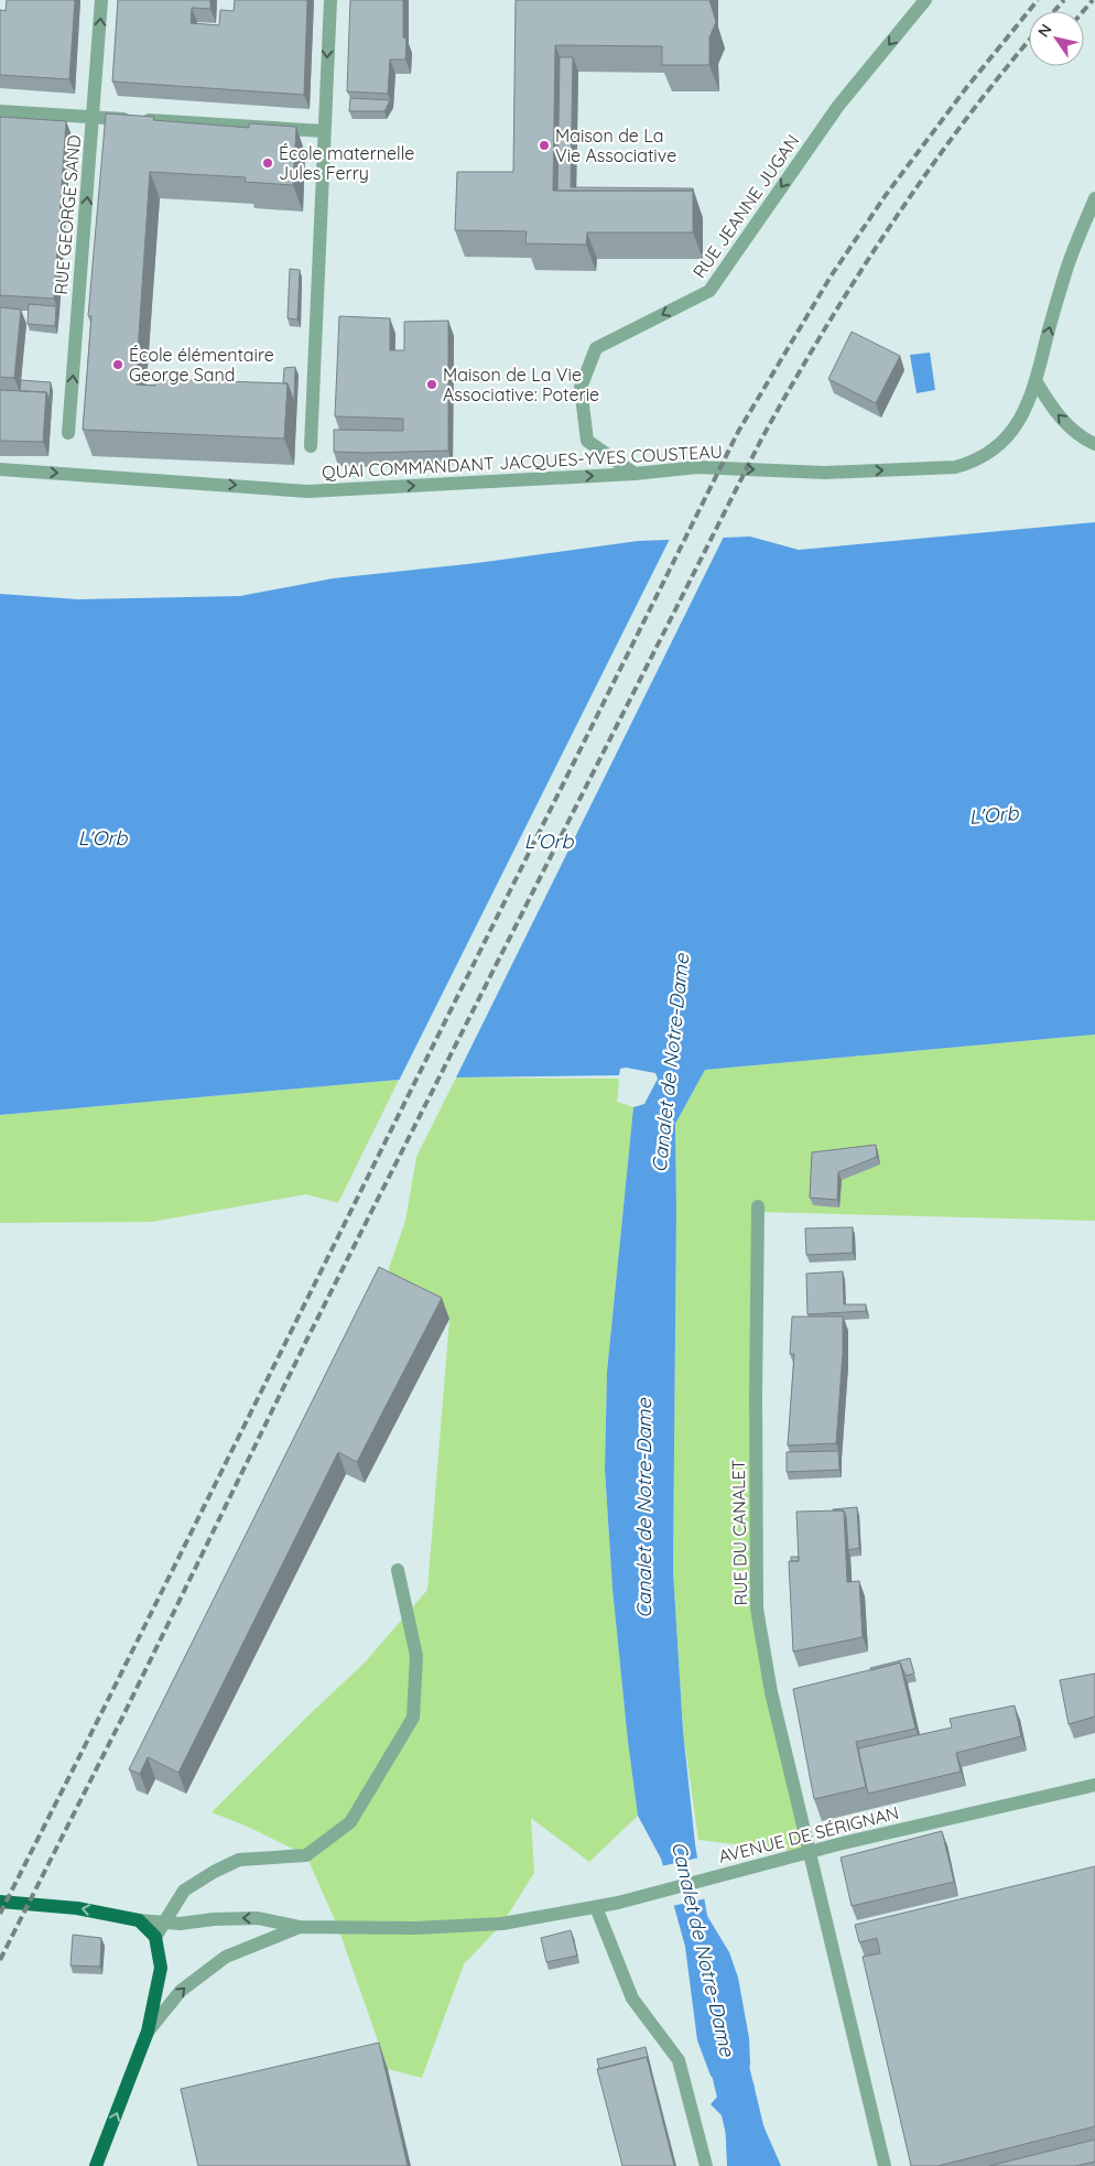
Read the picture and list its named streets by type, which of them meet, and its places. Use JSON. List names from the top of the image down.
{
  "streets": {
    "main road": ["AVENUE DE SÉRIGNAN"],
    "street": [
      "RUE JEANNE JUGAN",
      "RUE GEORGE SAND",
      "QUAI COMMANDANT JACQUES-YVES COUSTEAU",
      "RUE DU CANALET"
    ]
  },
  "crossings": [
    ["RUE JEANNE JUGAN", "QUAI COMMANDANT JACQUES-YVES COUSTEAU"],
    ["RUE DU CANALET", "AVENUE DE SÉRIGNAN"]
  ],
  "one_way": ["RUE JEANNE JUGAN", "RUE GEORGE SAND", "QUAI COMMANDANT JACQUES-YVES COUSTEAU"],
  "water": ["L'Orb", "Canalet de Notre-Dame"],
  "places": [
    "Maison de La Vie Associative",
    "École maternelle Jules Ferry",
    "École élémentaire George Sand",
    "Maison de La Vie Associative: Poterie"
  ],
  "north": "top left"
}
